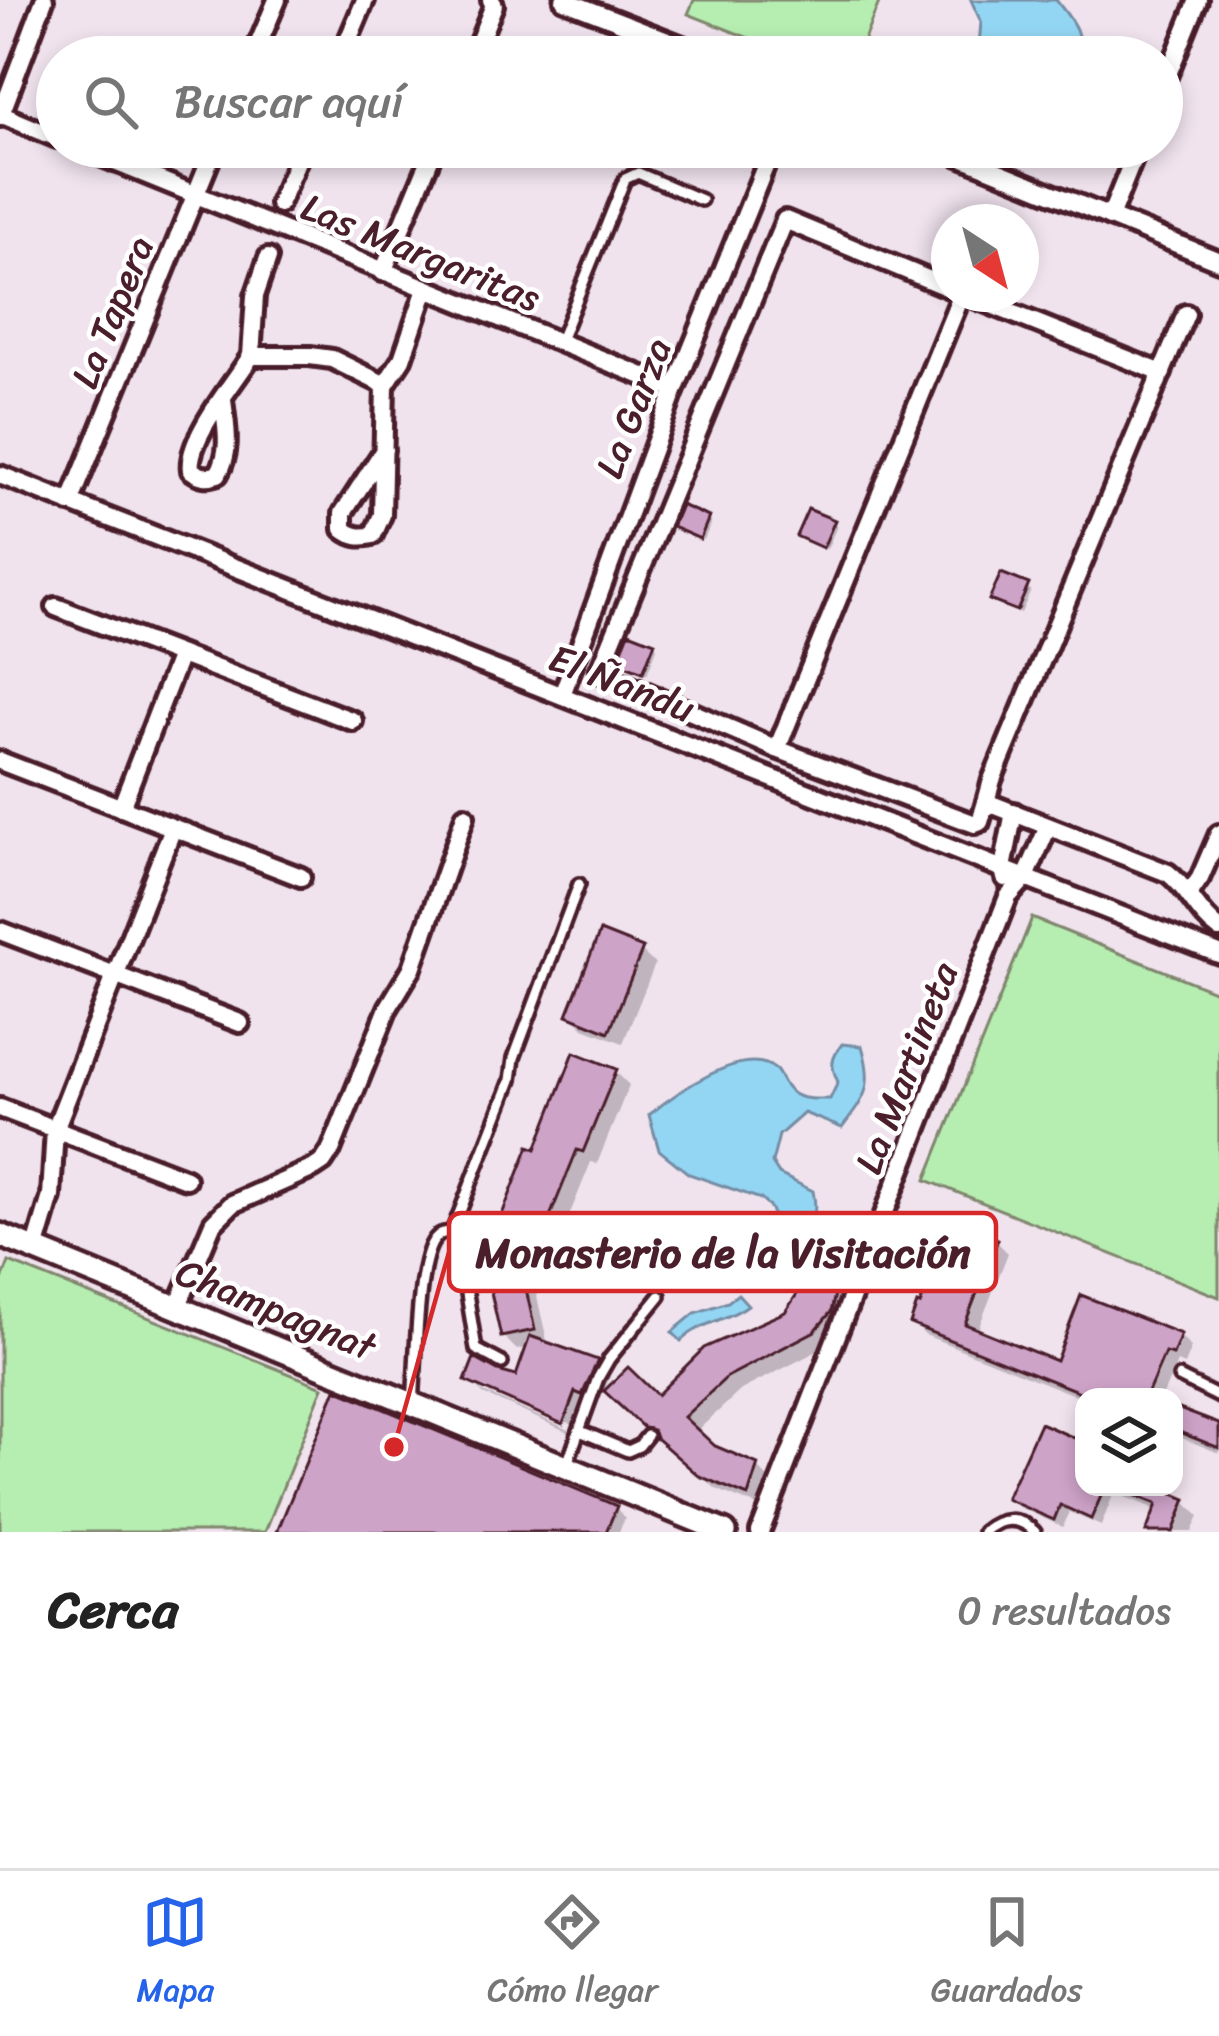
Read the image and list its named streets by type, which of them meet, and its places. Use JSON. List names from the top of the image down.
{
  "streets": {
    "street": [
      "Las Margaritas",
      "La Tapera",
      "La Garza",
      "El Ñandu",
      "La Martineta",
      "Champagnat"
    ]
  },
  "crossings": [
    ["Las Margaritas", "La Tapera"],
    ["Las Margaritas", "La Garza"],
    ["La Tapera", "El Ñandu"],
    ["La Garza", "El Ñandu"]
  ],
  "places": ["Monasterio de la Visitación"],
  "north": "bottom right",
  "page": {
    "search": "Buscar aquí",
    "heading": ["Cerca", "0 resultados"],
    "nav": ["Mapa", "Cómo llegar", "Guardados"]
  }
}
